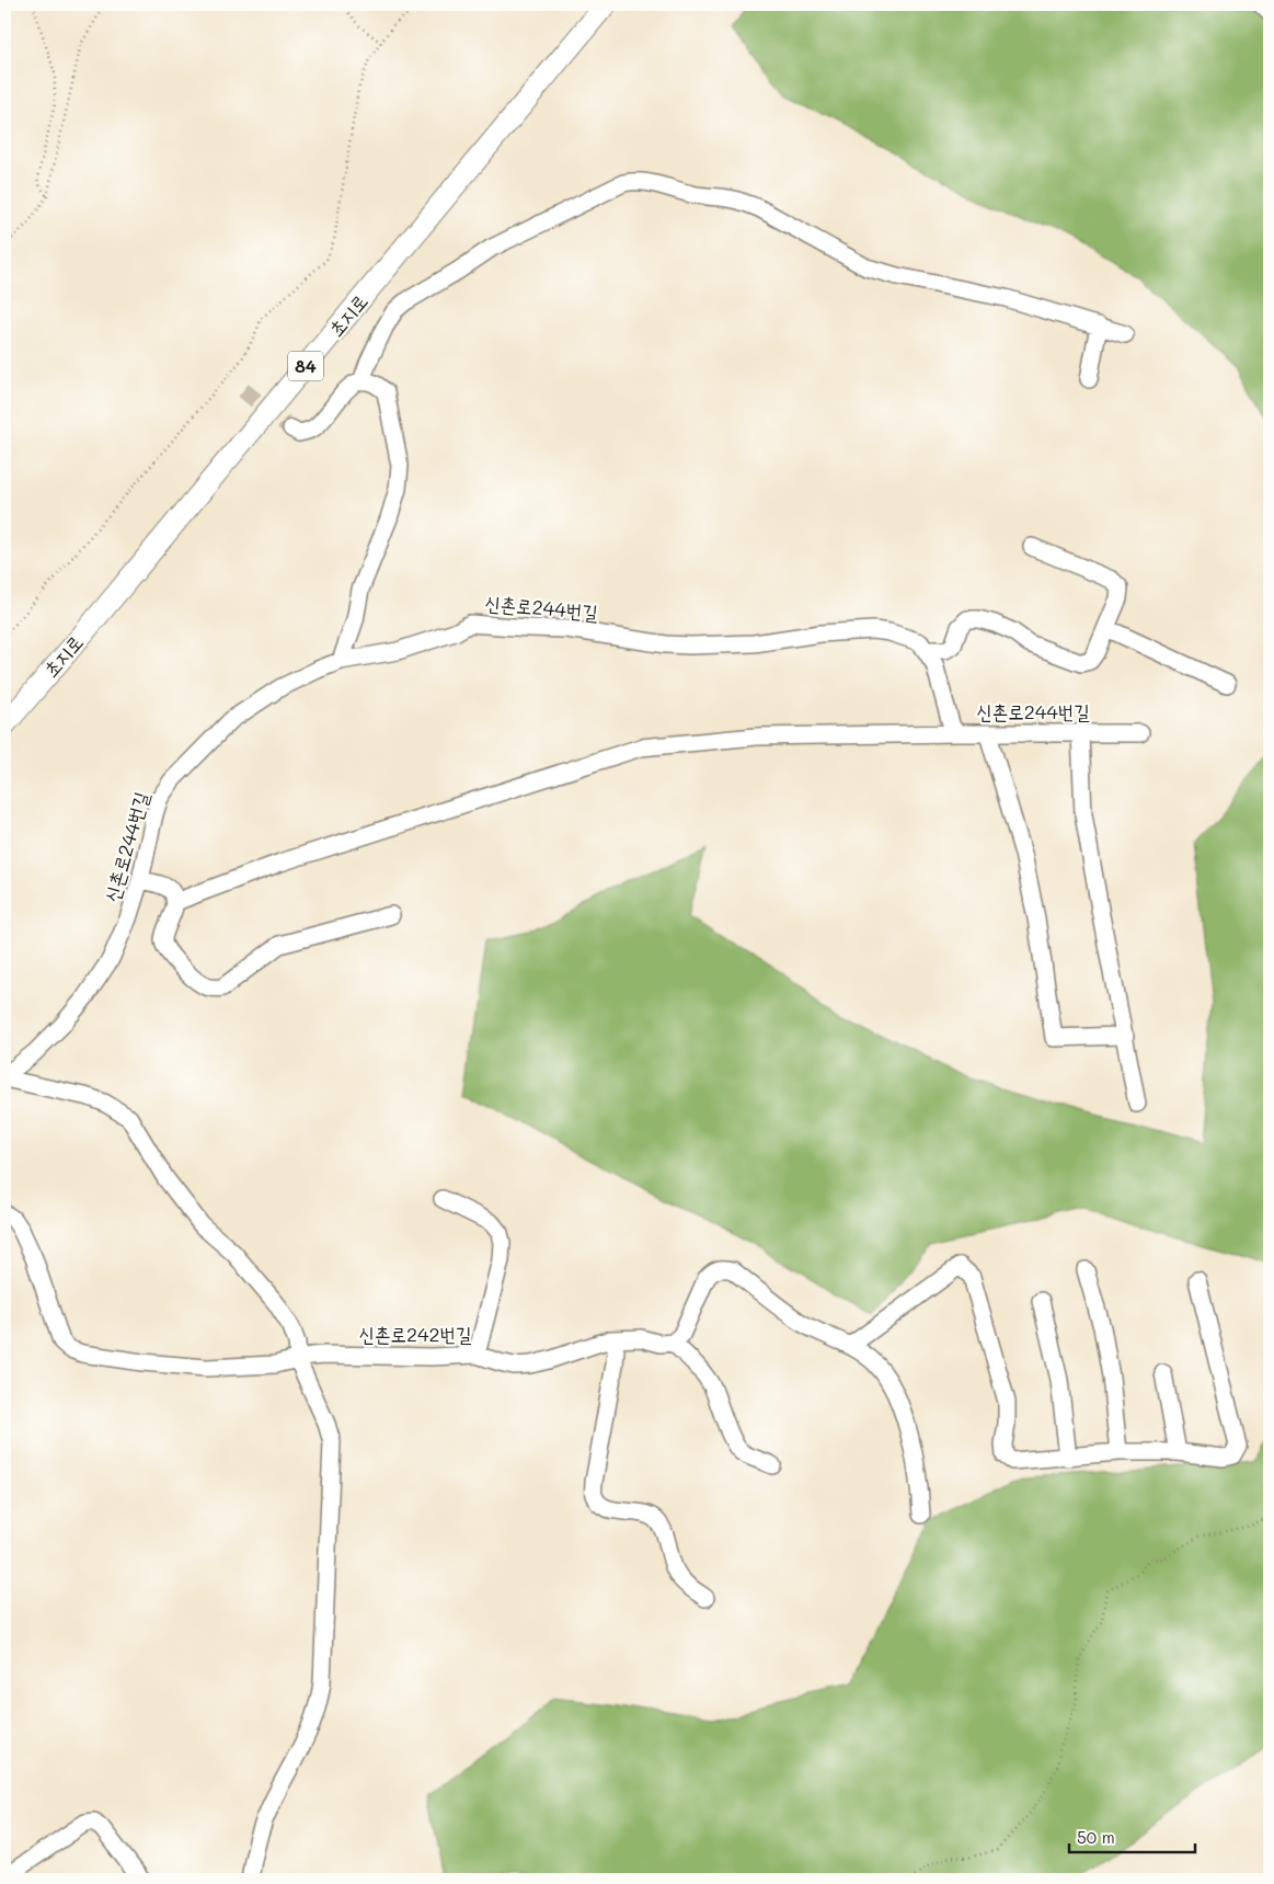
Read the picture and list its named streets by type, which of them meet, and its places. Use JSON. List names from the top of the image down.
{
  "streets": {
    "main road": ["초지로", "84"],
    "street": ["신촌로244번길", "신촌로242번길"]
  },
  "scale_bar": "50 m"
}
